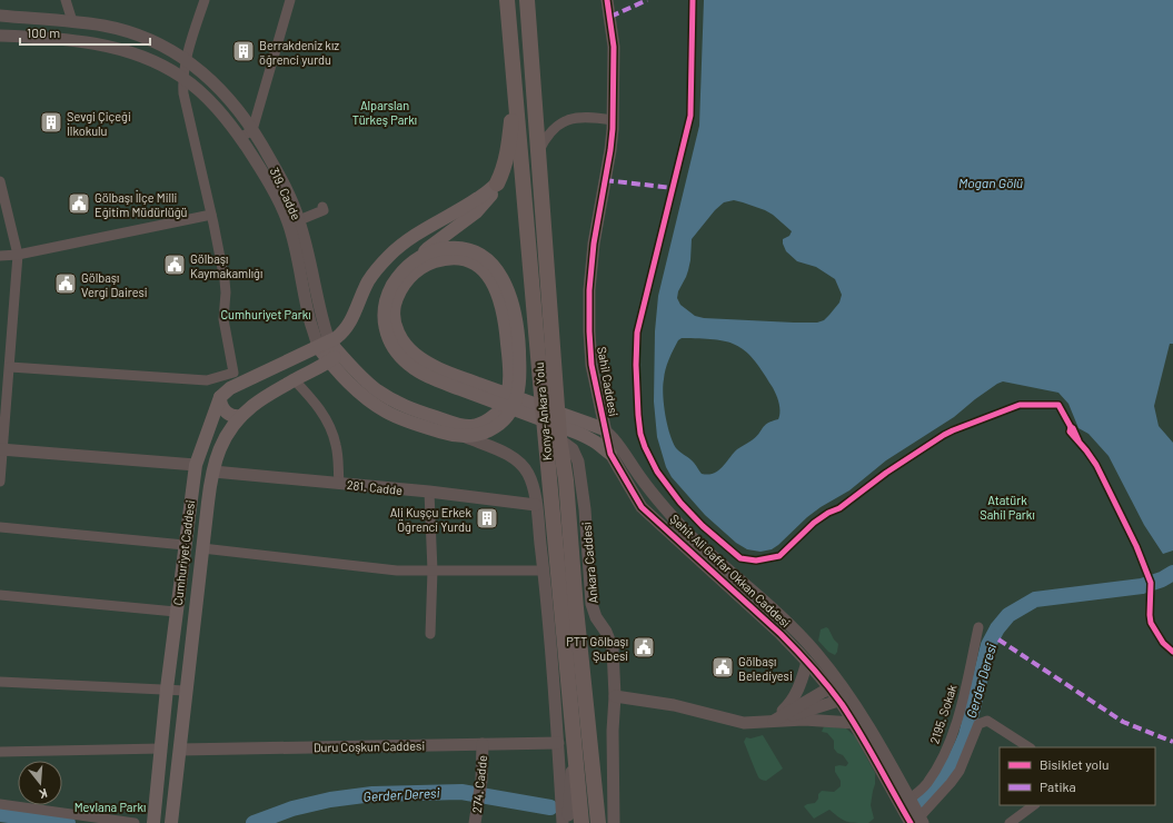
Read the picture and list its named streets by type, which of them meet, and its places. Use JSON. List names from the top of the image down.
{
  "streets": {
    "highway": ["Konya-Ankara Yolu"],
    "main road": ["319. Cadde", "Cumhuriyet Caddesi"],
    "street": [
      "Sahil Caddesi",
      "281. Cadde",
      "Ankara Caddesi",
      "Şehit Ali Gaffar Okkan Caddesi",
      "2195. Sokak",
      "Duru Coşkun Caddesi",
      "274. Cadde"
    ]
  },
  "crossings": [
    ["319. Cadde", "Sahil Caddesi"],
    ["319. Cadde", "281. Cadde"],
    ["319. Cadde", "Cumhuriyet Caddesi"],
    ["319. Cadde", "Şehit Ali Gaffar Okkan Caddesi"],
    ["Sahil Caddesi", "Şehit Ali Gaffar Okkan Caddesi"],
    ["Konya-Ankara Yolu", "Ankara Caddesi"],
    ["281. Cadde", "Cumhuriyet Caddesi"],
    ["Cumhuriyet Caddesi", "Duru Coşkun Caddesi"],
    ["Şehit Ali Gaffar Okkan Caddesi", "2195. Sokak"],
    ["Duru Coşkun Caddesi", "274. Cadde"]
  ],
  "water": ["Mogan Gölü", "Gerder Deresi"],
  "parks": [
    "Alparslan Türkeş Parkı",
    "Cumhuriyet Parkı",
    "Atatürk Sahil Parkı",
    "Mevlana Parkı"
  ],
  "places": {
    "building": ["Berrakdeniz kız öğrenci yurdu", "Sevgi Çiçeği İlkokulu", "Ali Kuşçu Erkek Öğrenci Yurdu"],
    "public building": [
      "Gölbaşı İlçe Milli Eğitim Müdürlüğü",
      "Gölbaşı Kaymakamlığı",
      "Gölbaşı Vergi Dairesi",
      "PTT Gölbaşı Şubesi",
      "Gölbaşı Belediyesi"
    ]
  },
  "legend": ["Bisiklet yolu", "Patika"],
  "scale_bar": "100 m",
  "north": "bottom"
}
